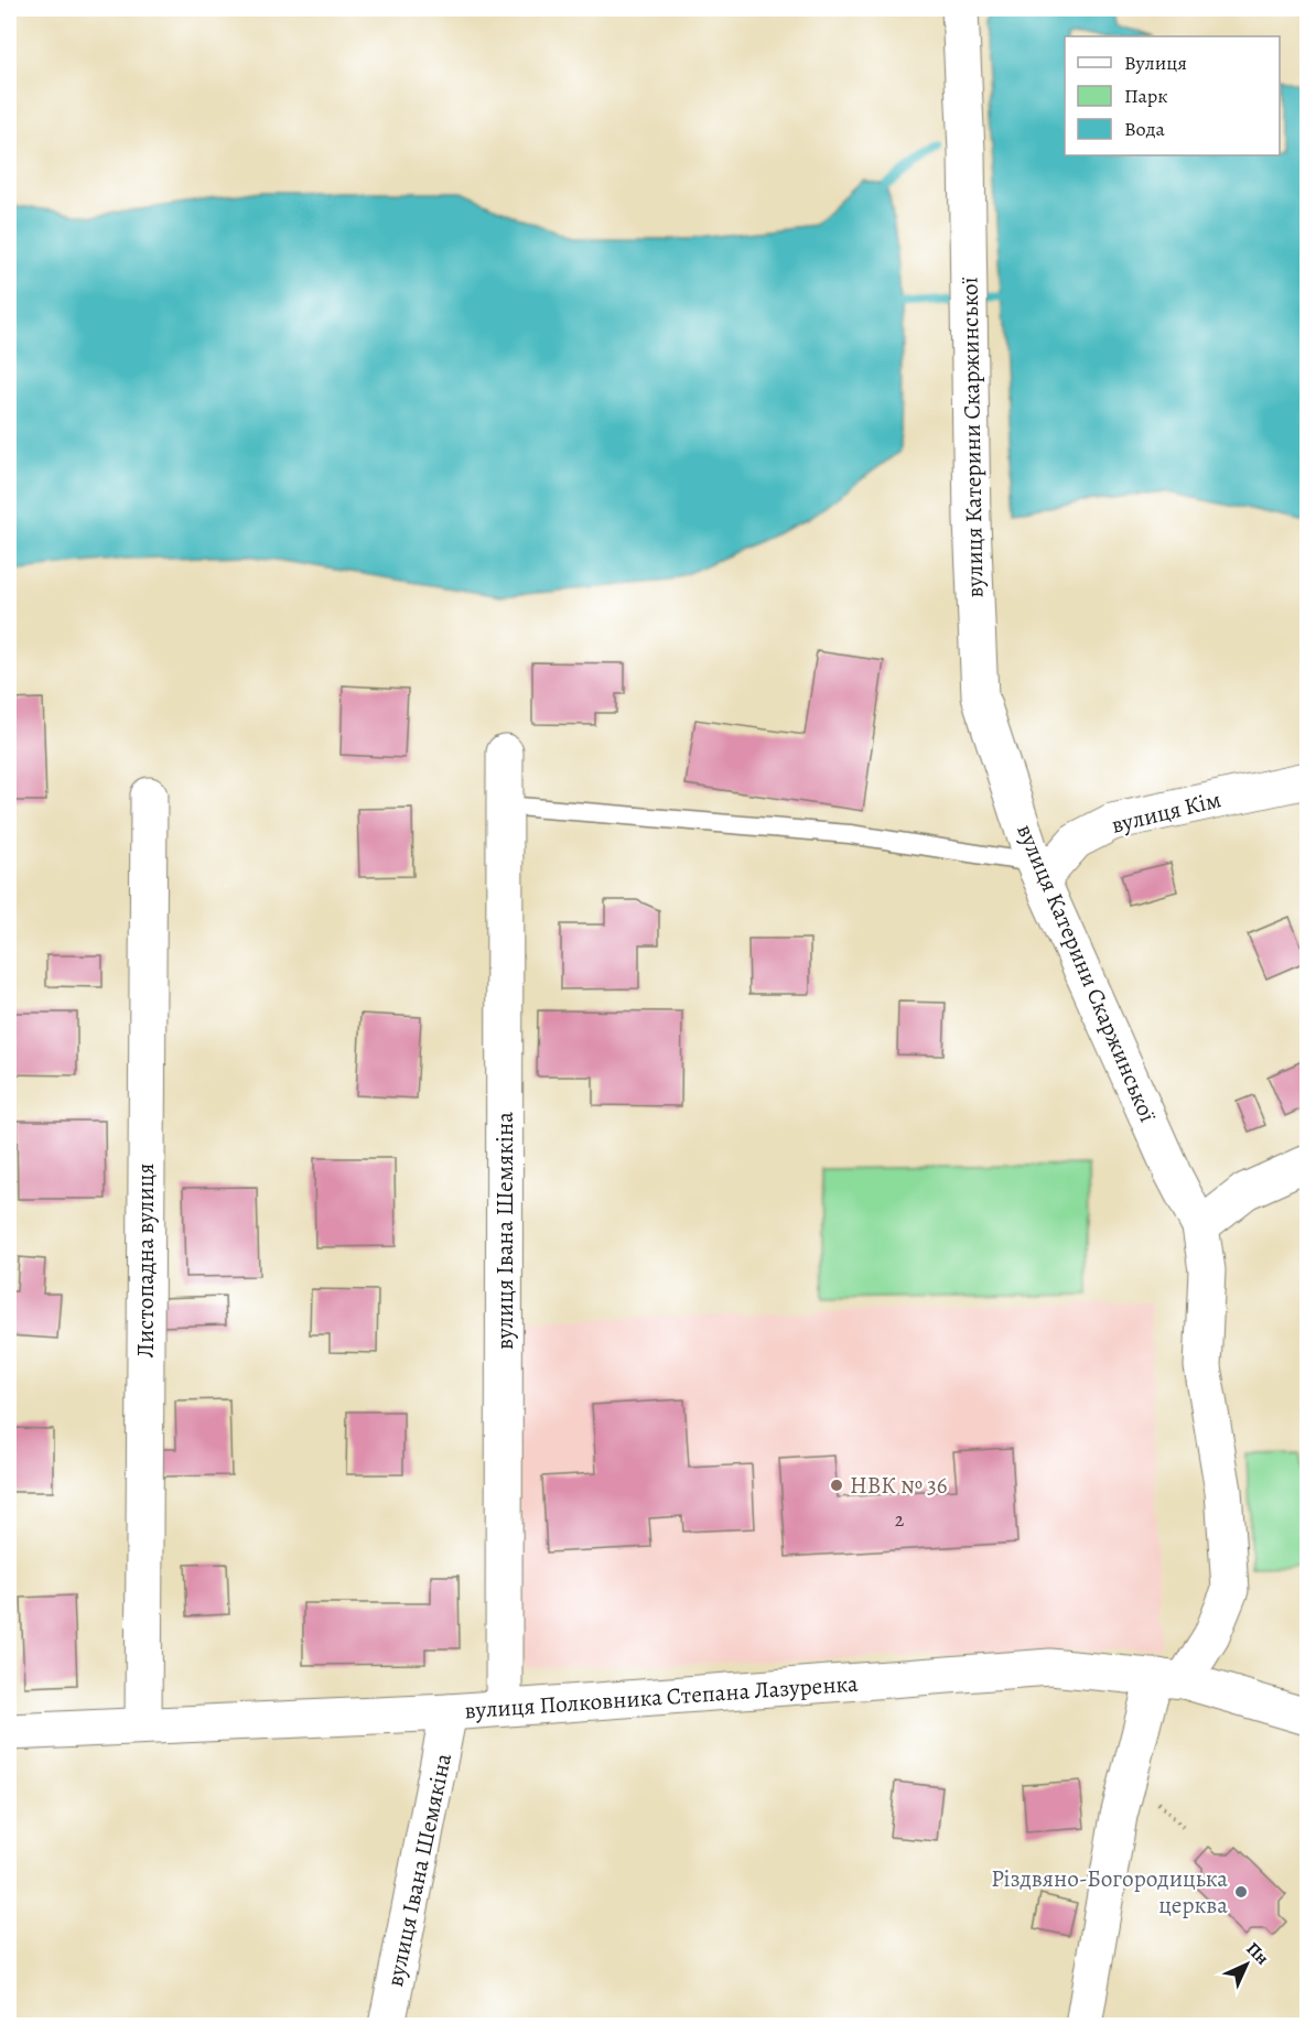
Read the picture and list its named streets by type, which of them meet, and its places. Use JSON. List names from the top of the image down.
{
  "streets": {
    "street": [
      "вулиця Катерини Скаржинської",
      "вулиця Кім",
      "вулиця Івана Шемякіна",
      "Листопадна вулиця",
      "вулиця Полковника Степана Лазуренка"
    ]
  },
  "crossings": [
    ["вулиця Катерини Скаржинської", "вулиця Кім"],
    ["вулиця Катерини Скаржинської", "вулиця Полковника Степана Лазуренка"],
    ["вулиця Івана Шемякіна", "вулиця Полковника Степана Лазуренка"],
    ["Листопадна вулиця", "вулиця Полковника Степана Лазуренка"]
  ],
  "places": ["НВК № 36", "Різдвяно-Богородицька церква"],
  "house_numbers": ["2"],
  "legend": ["Вулиця", "Парк", "Вода"],
  "north": "top right"
}
